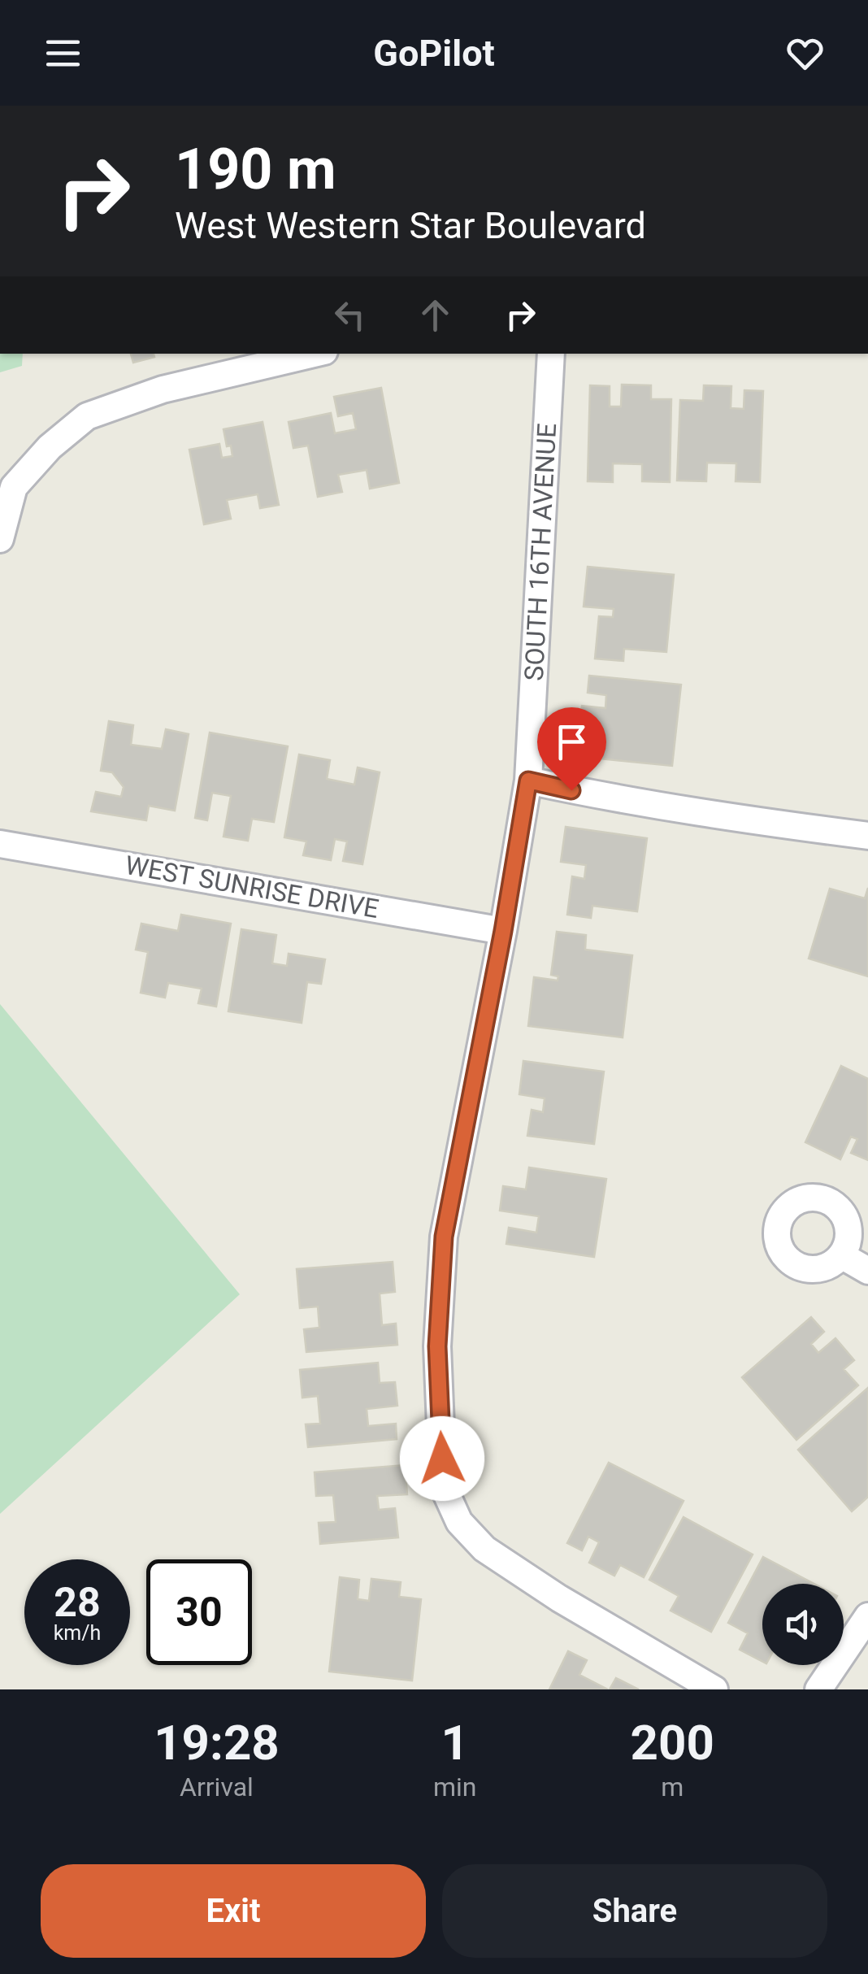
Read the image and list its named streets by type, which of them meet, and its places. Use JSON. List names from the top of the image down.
{
  "streets": {
    "street": ["SOUTH 16TH AVENUE", "WEST SUNRISE DRIVE"]
  },
  "crossings": [
    ["SOUTH 16TH AVENUE", "WEST SUNRISE DRIVE"]
  ],
  "page": {
    "header": "GoPilot",
    "turn": ["190 m", "West Western Star Boulevard"],
    "speed": "28 km/h",
    "limit": "30",
    "eta": [
      "19:28",
      "Arrival",
      "1",
      "min",
      "200",
      "m"
    ],
    "buttons": ["Exit", "Share"]
  }
}
